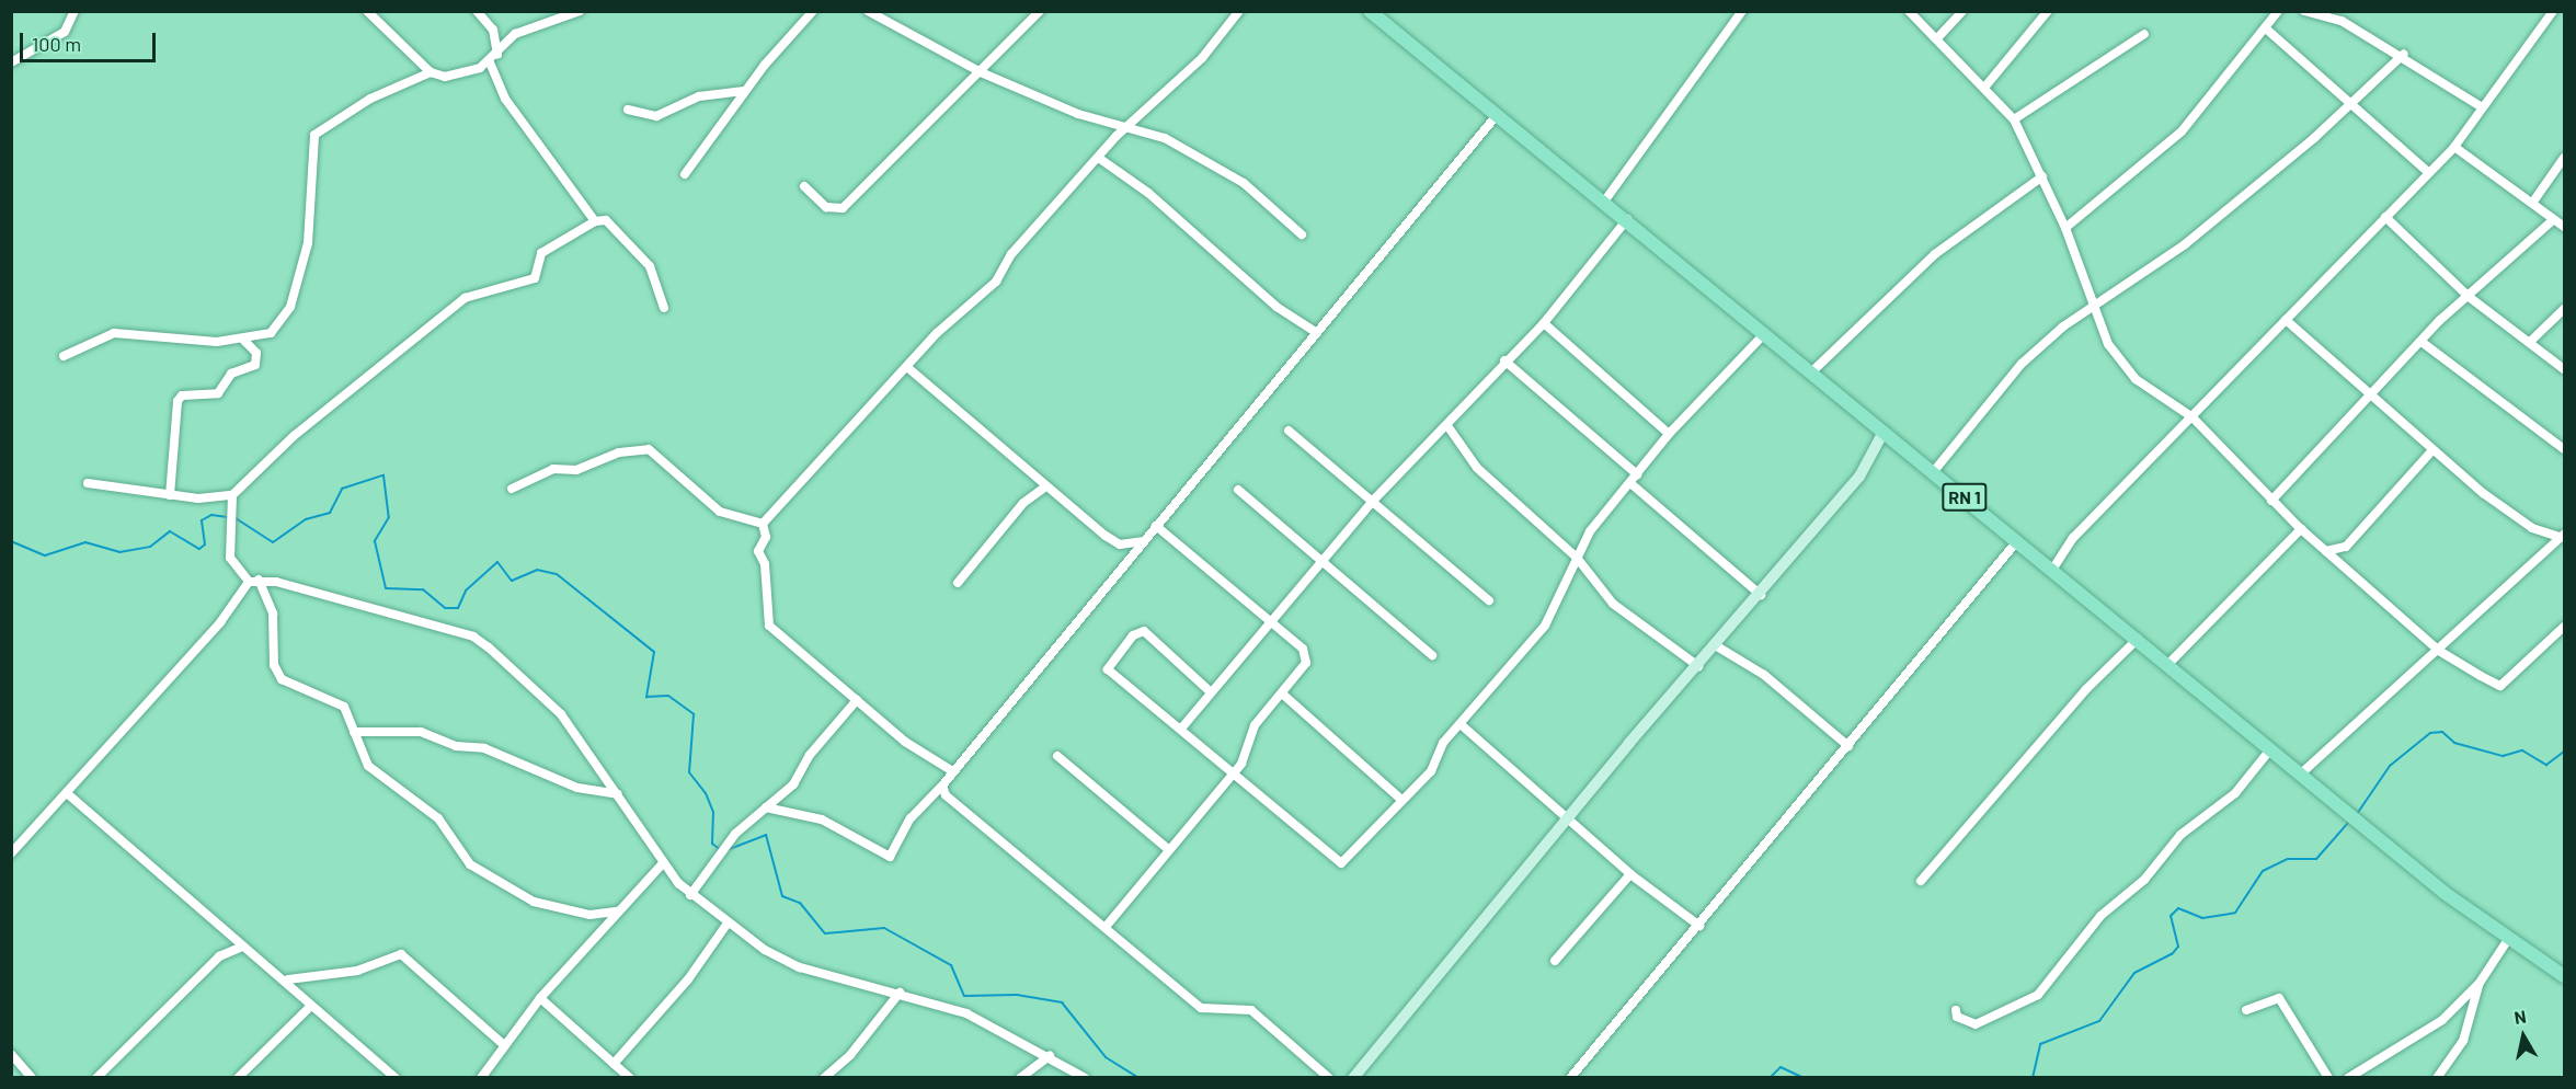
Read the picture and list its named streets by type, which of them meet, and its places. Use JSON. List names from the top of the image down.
{
  "streets": {
    "main road": ["RN 1"]
  },
  "scale_bar": "100 m",
  "north": "top"
}
